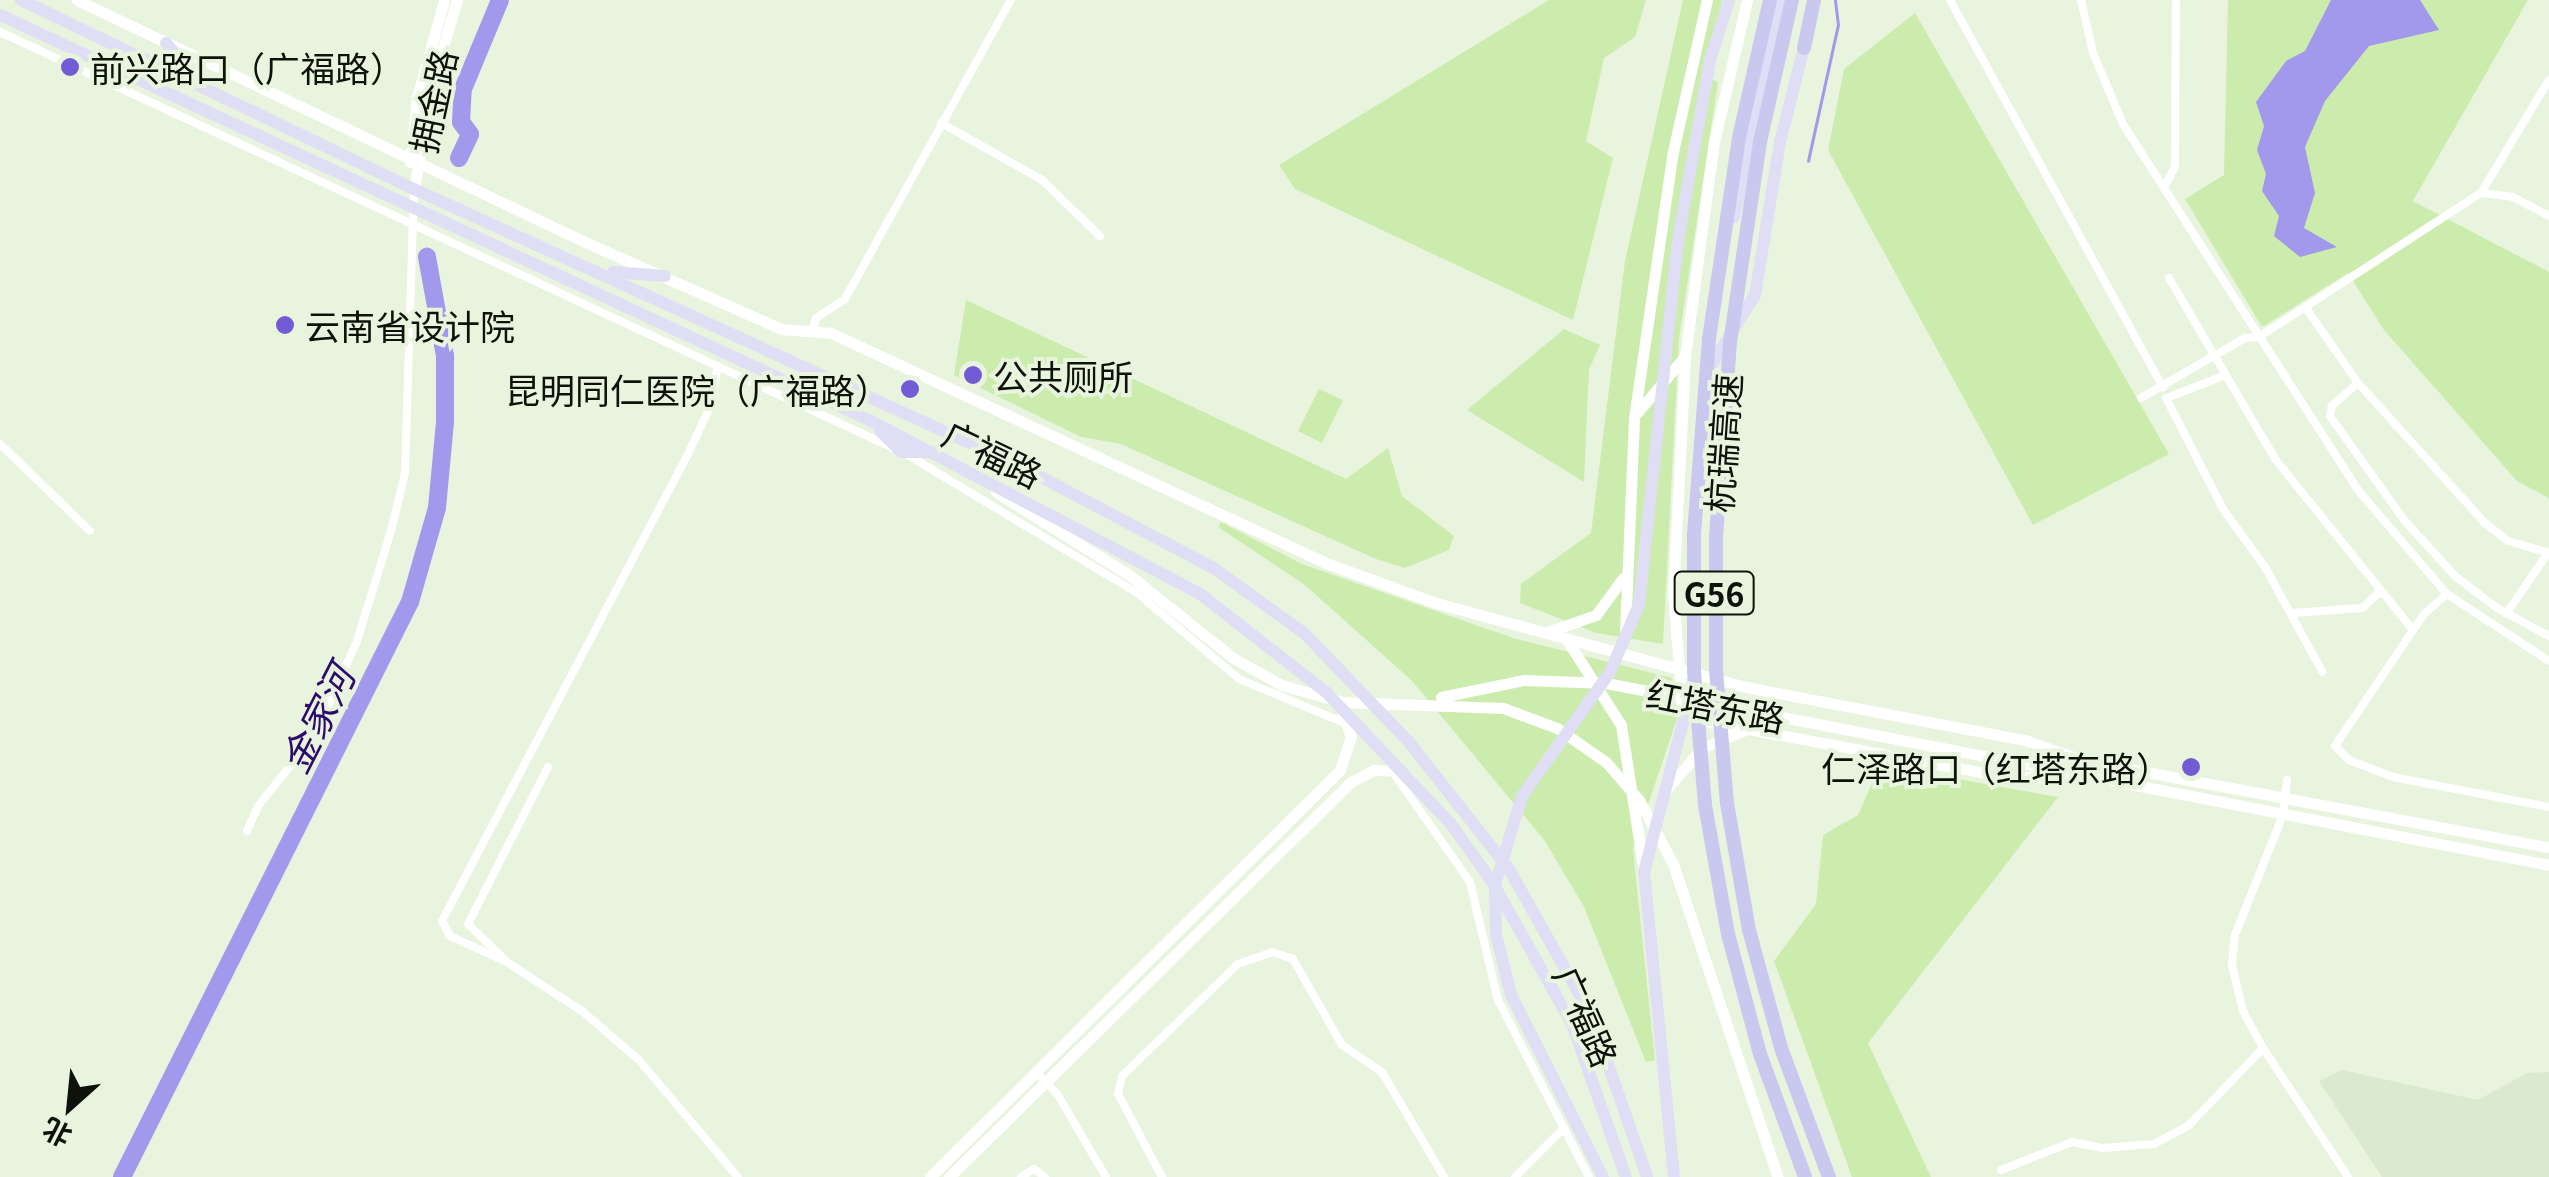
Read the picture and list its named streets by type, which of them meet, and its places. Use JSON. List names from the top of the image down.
{
  "streets": {
    "highway": ["杭瑞高速", "G56"],
    "main road": ["拥金路", "广福路", "红塔东路"]
  },
  "crossings": [
    ["拥金路", "广福路"]
  ],
  "water": ["金家河"],
  "places": [
    "前兴路口（广福路）",
    "云南省设计院",
    "公共厕所",
    "昆明同仁医院（广福路）",
    "仁泽路口（红塔东路）"
  ],
  "north": "bottom left"
}
